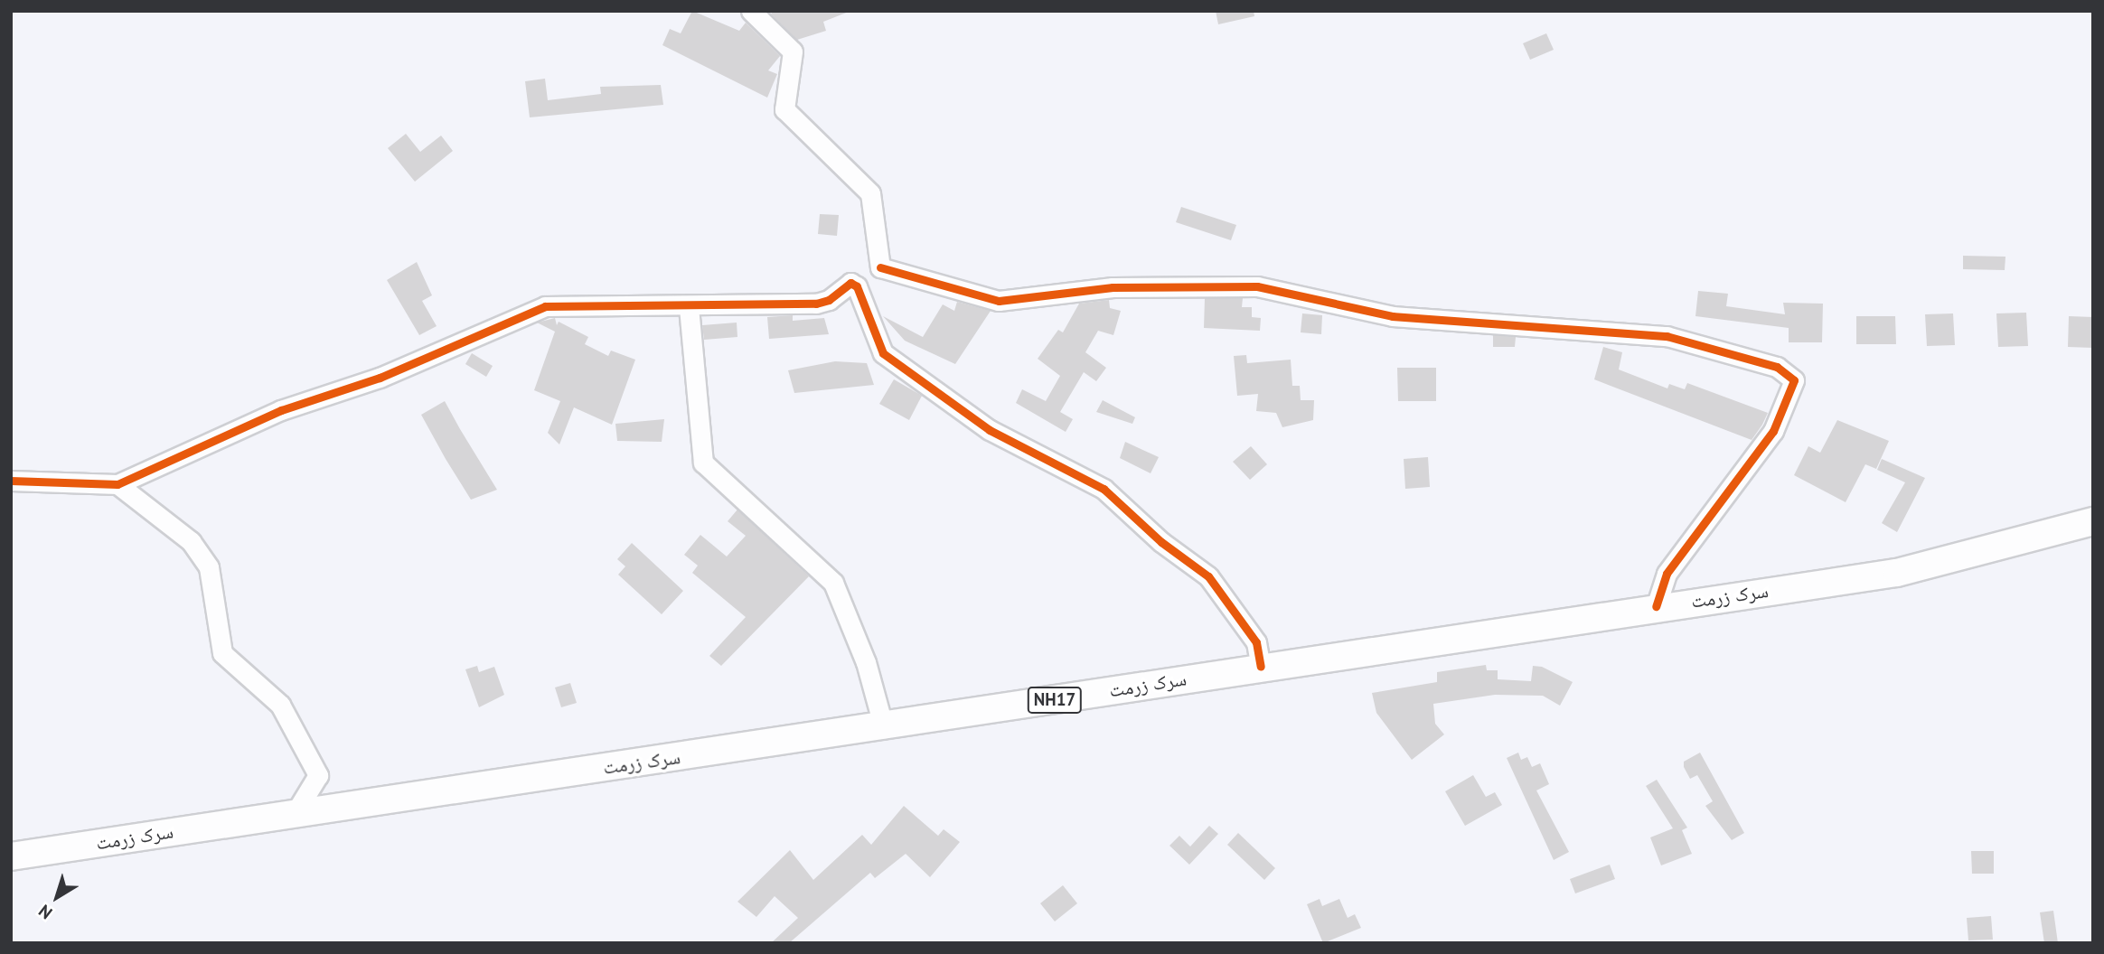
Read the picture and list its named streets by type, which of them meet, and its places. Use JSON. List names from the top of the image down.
{
  "streets": {
    "highway": ["سرک زرمت", "NH17"]
  },
  "north": "bottom left"
}
